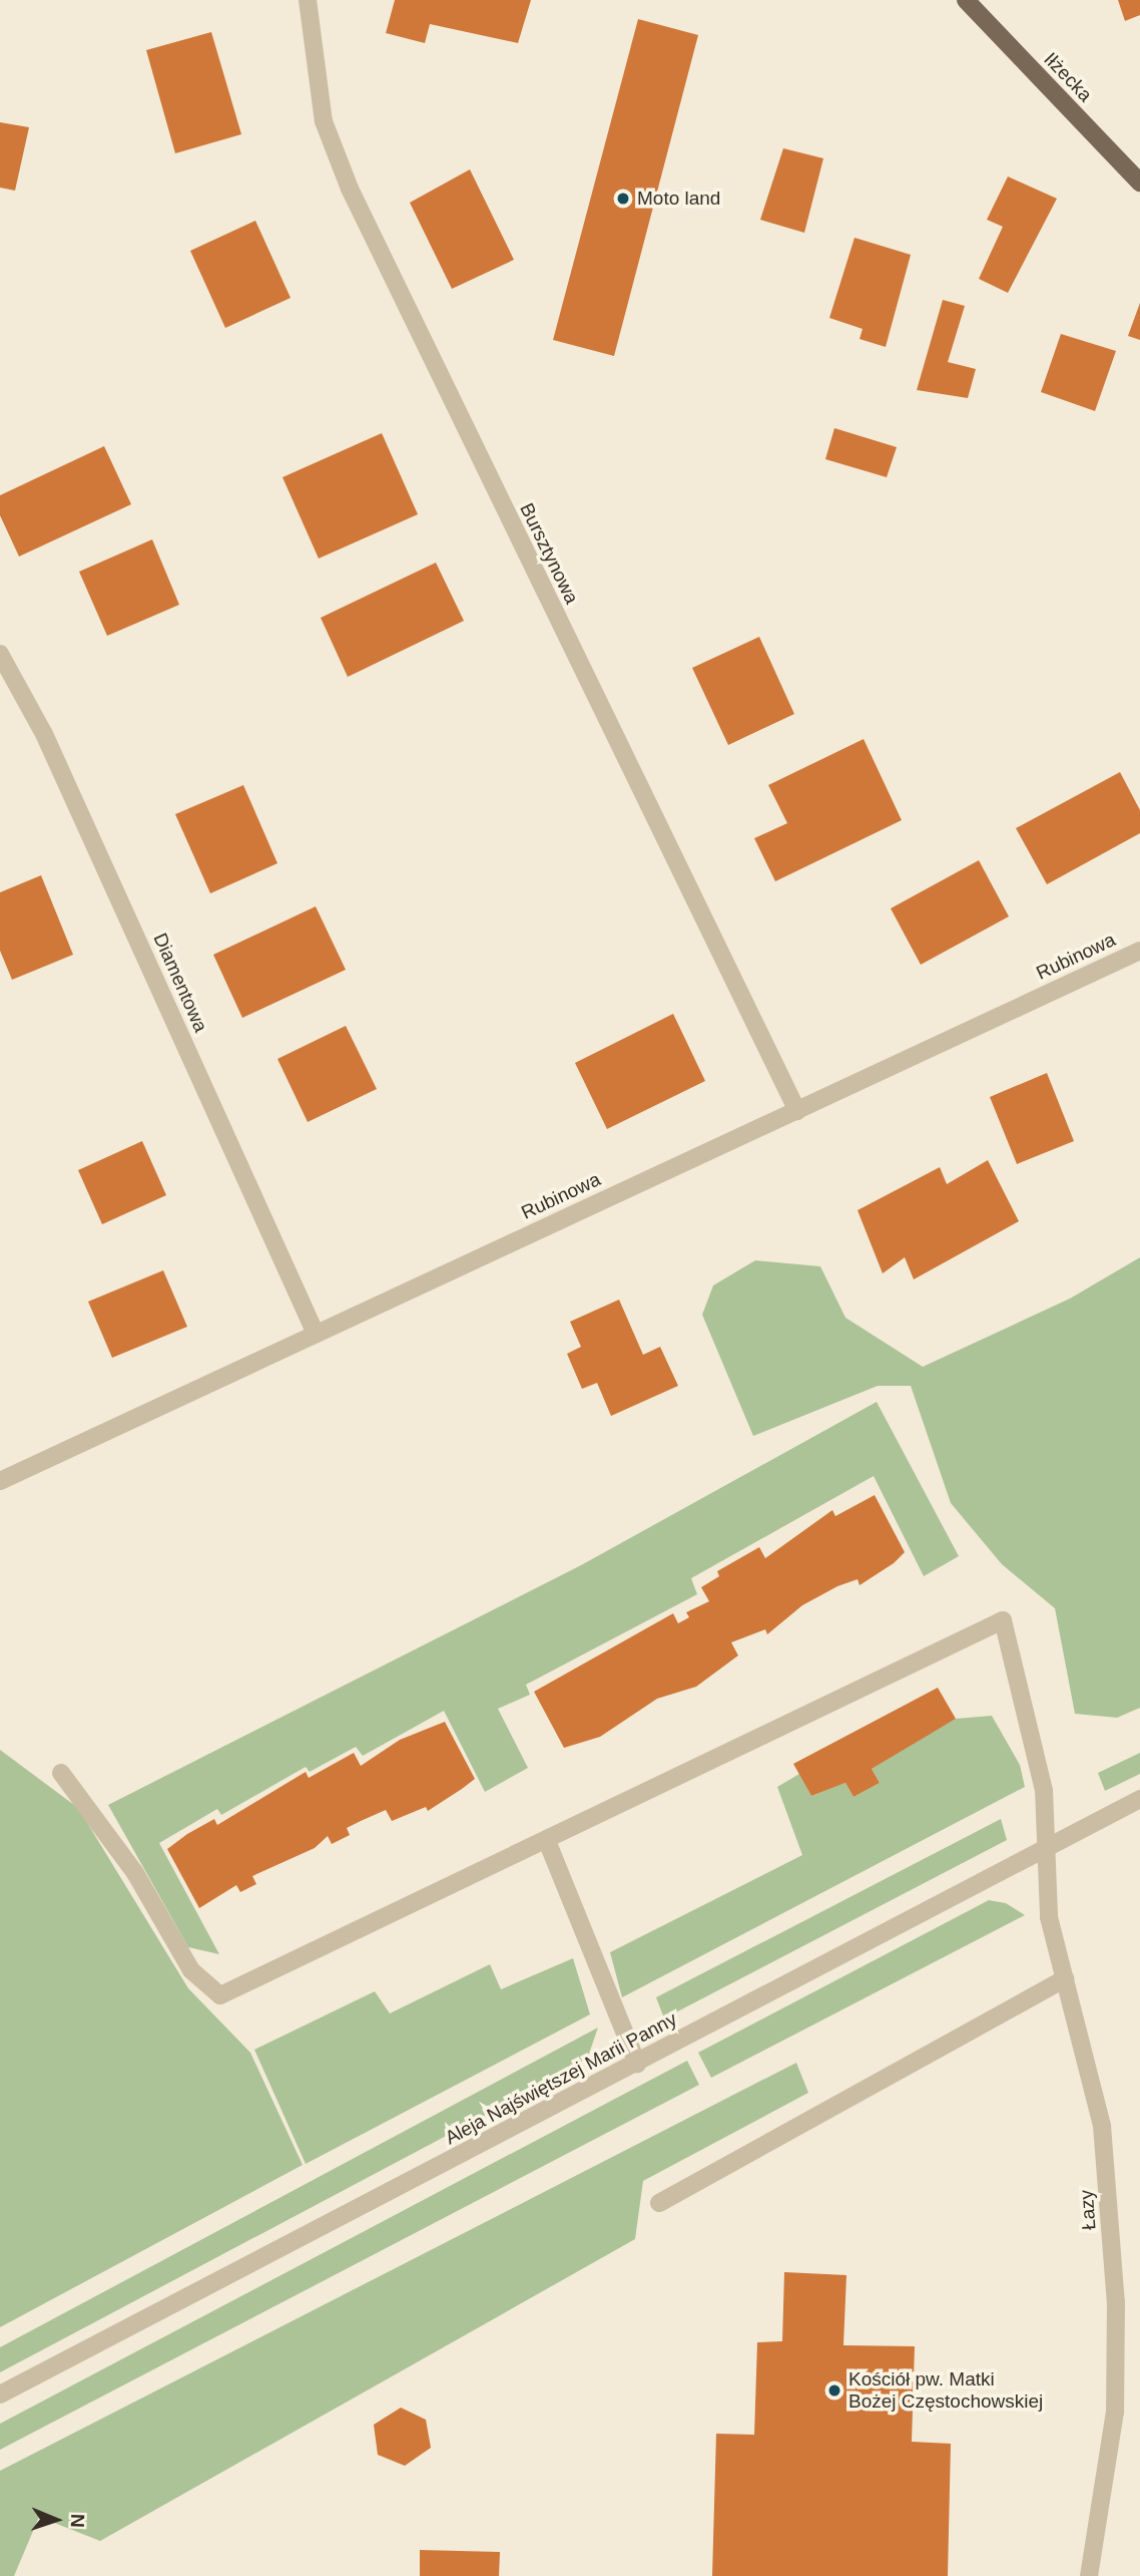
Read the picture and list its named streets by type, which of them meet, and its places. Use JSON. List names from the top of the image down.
{
  "streets": {
    "main road": ["Iłżecka"],
    "street": [
      "Bursztynowa",
      "Rubinowa",
      "Diamentowa",
      "Aleja Najświętszej Marii Panny",
      "Łazy"
    ]
  },
  "crossings": [
    ["Bursztynowa", "Rubinowa"],
    ["Rubinowa", "Diamentowa"],
    ["Aleja Najświętszej Marii Panny", "Łazy"]
  ],
  "places": ["Moto land", "Kościół pw. Matki Bożej Częstochowskiej"],
  "north": "right"
}
